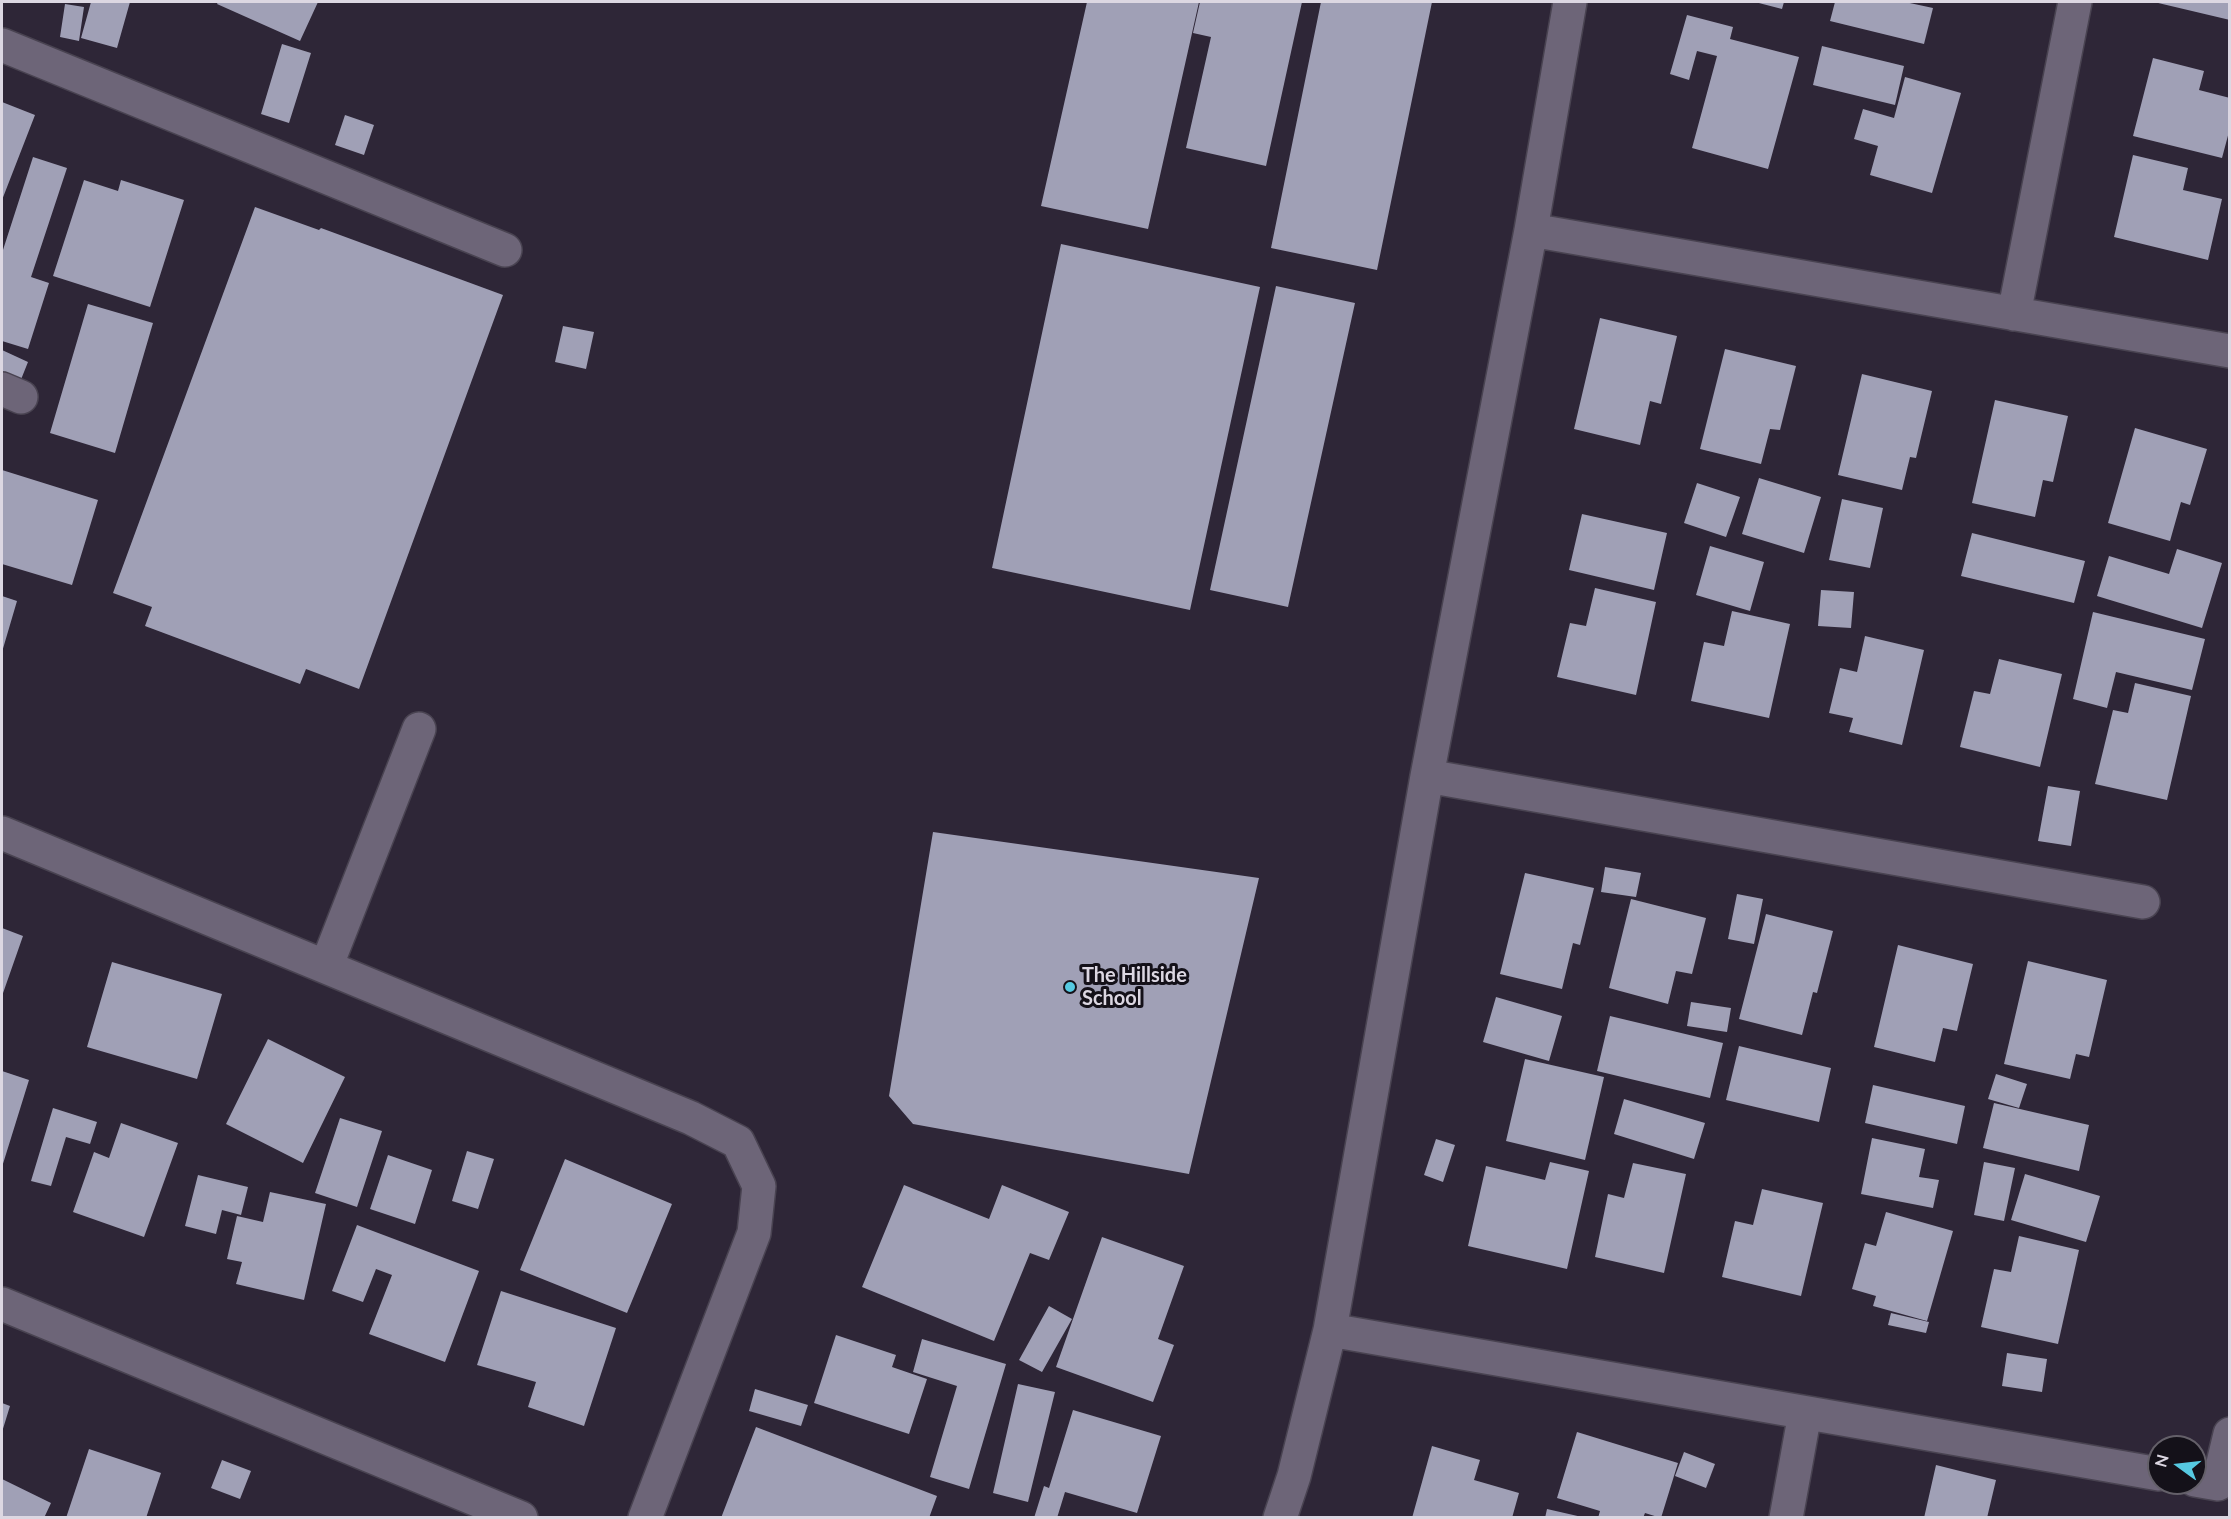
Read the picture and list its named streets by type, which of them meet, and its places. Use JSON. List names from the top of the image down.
{
  "places": ["The Hillside School"],
  "north": "left"
}
